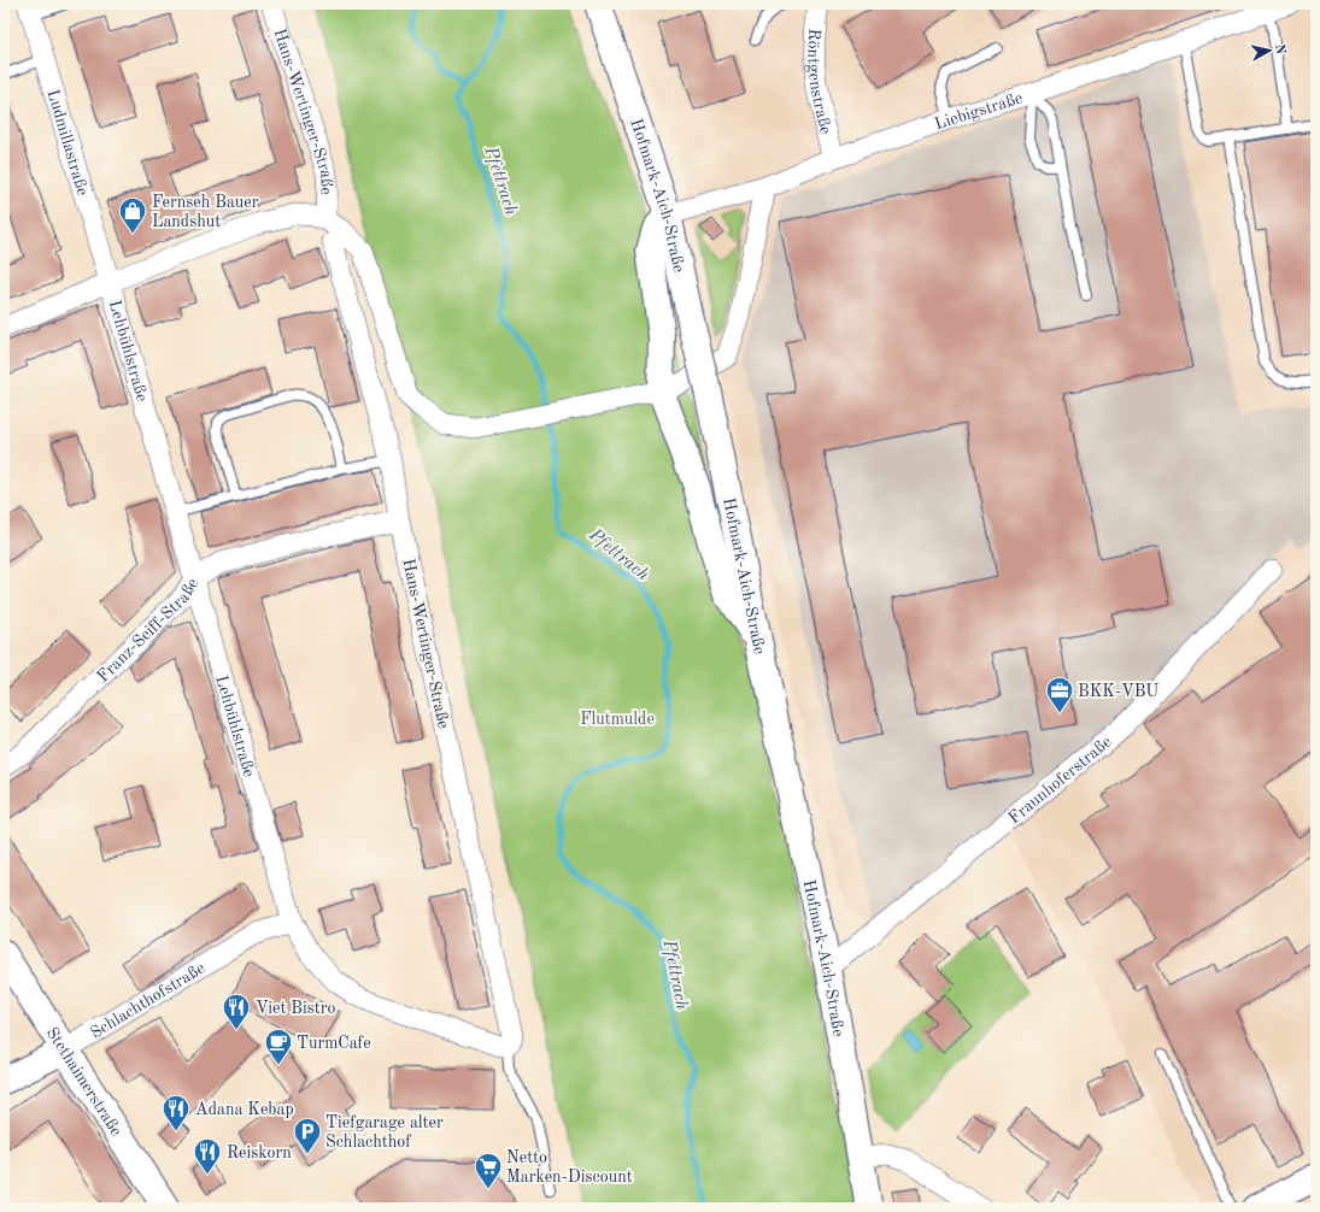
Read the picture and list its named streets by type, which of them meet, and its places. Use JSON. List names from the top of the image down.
{
  "streets": {
    "main road": ["Hofmark-Aich-Straße", "Schlachthofstraße", "Stethaimerstraße"],
    "street": [
      "Röntgenstraße",
      "Liebigstraße",
      "Hans-Wertinger-Straße",
      "Ludmillastraße",
      "Lehbühlstraße",
      "Franz-Seiff-Straße",
      "Fraunhoferstraße"
    ]
  },
  "crossings": [
    ["Röntgenstraße", "Liebigstraße"],
    ["Liebigstraße", "Hofmark-Aich-Straße"],
    ["Hans-Wertinger-Straße", "Lehbühlstraße"],
    ["Hans-Wertinger-Straße", "Franz-Seiff-Straße"],
    ["Ludmillastraße", "Lehbühlstraße"],
    ["Hofmark-Aich-Straße", "Fraunhoferstraße"],
    ["Lehbühlstraße", "Franz-Seiff-Straße"],
    ["Lehbühlstraße", "Schlachthofstraße"],
    ["Schlachthofstraße", "Stethaimerstraße"]
  ],
  "water": ["Pfettrach"],
  "parks": ["Flutmulde"],
  "places": {
    "shop": ["Fernseh Bauer Landshut"],
    "office": ["BKK-VBU"],
    "restaurant": ["Viet Bistro", "Adana Kebap", "Reiskorn"],
    "cafe": ["TurmCafe"],
    "parking": ["Tiefgarage alter Schlachthof"],
    "supermarket": ["Netto Marken-Discount"]
  },
  "north": "right"
}
